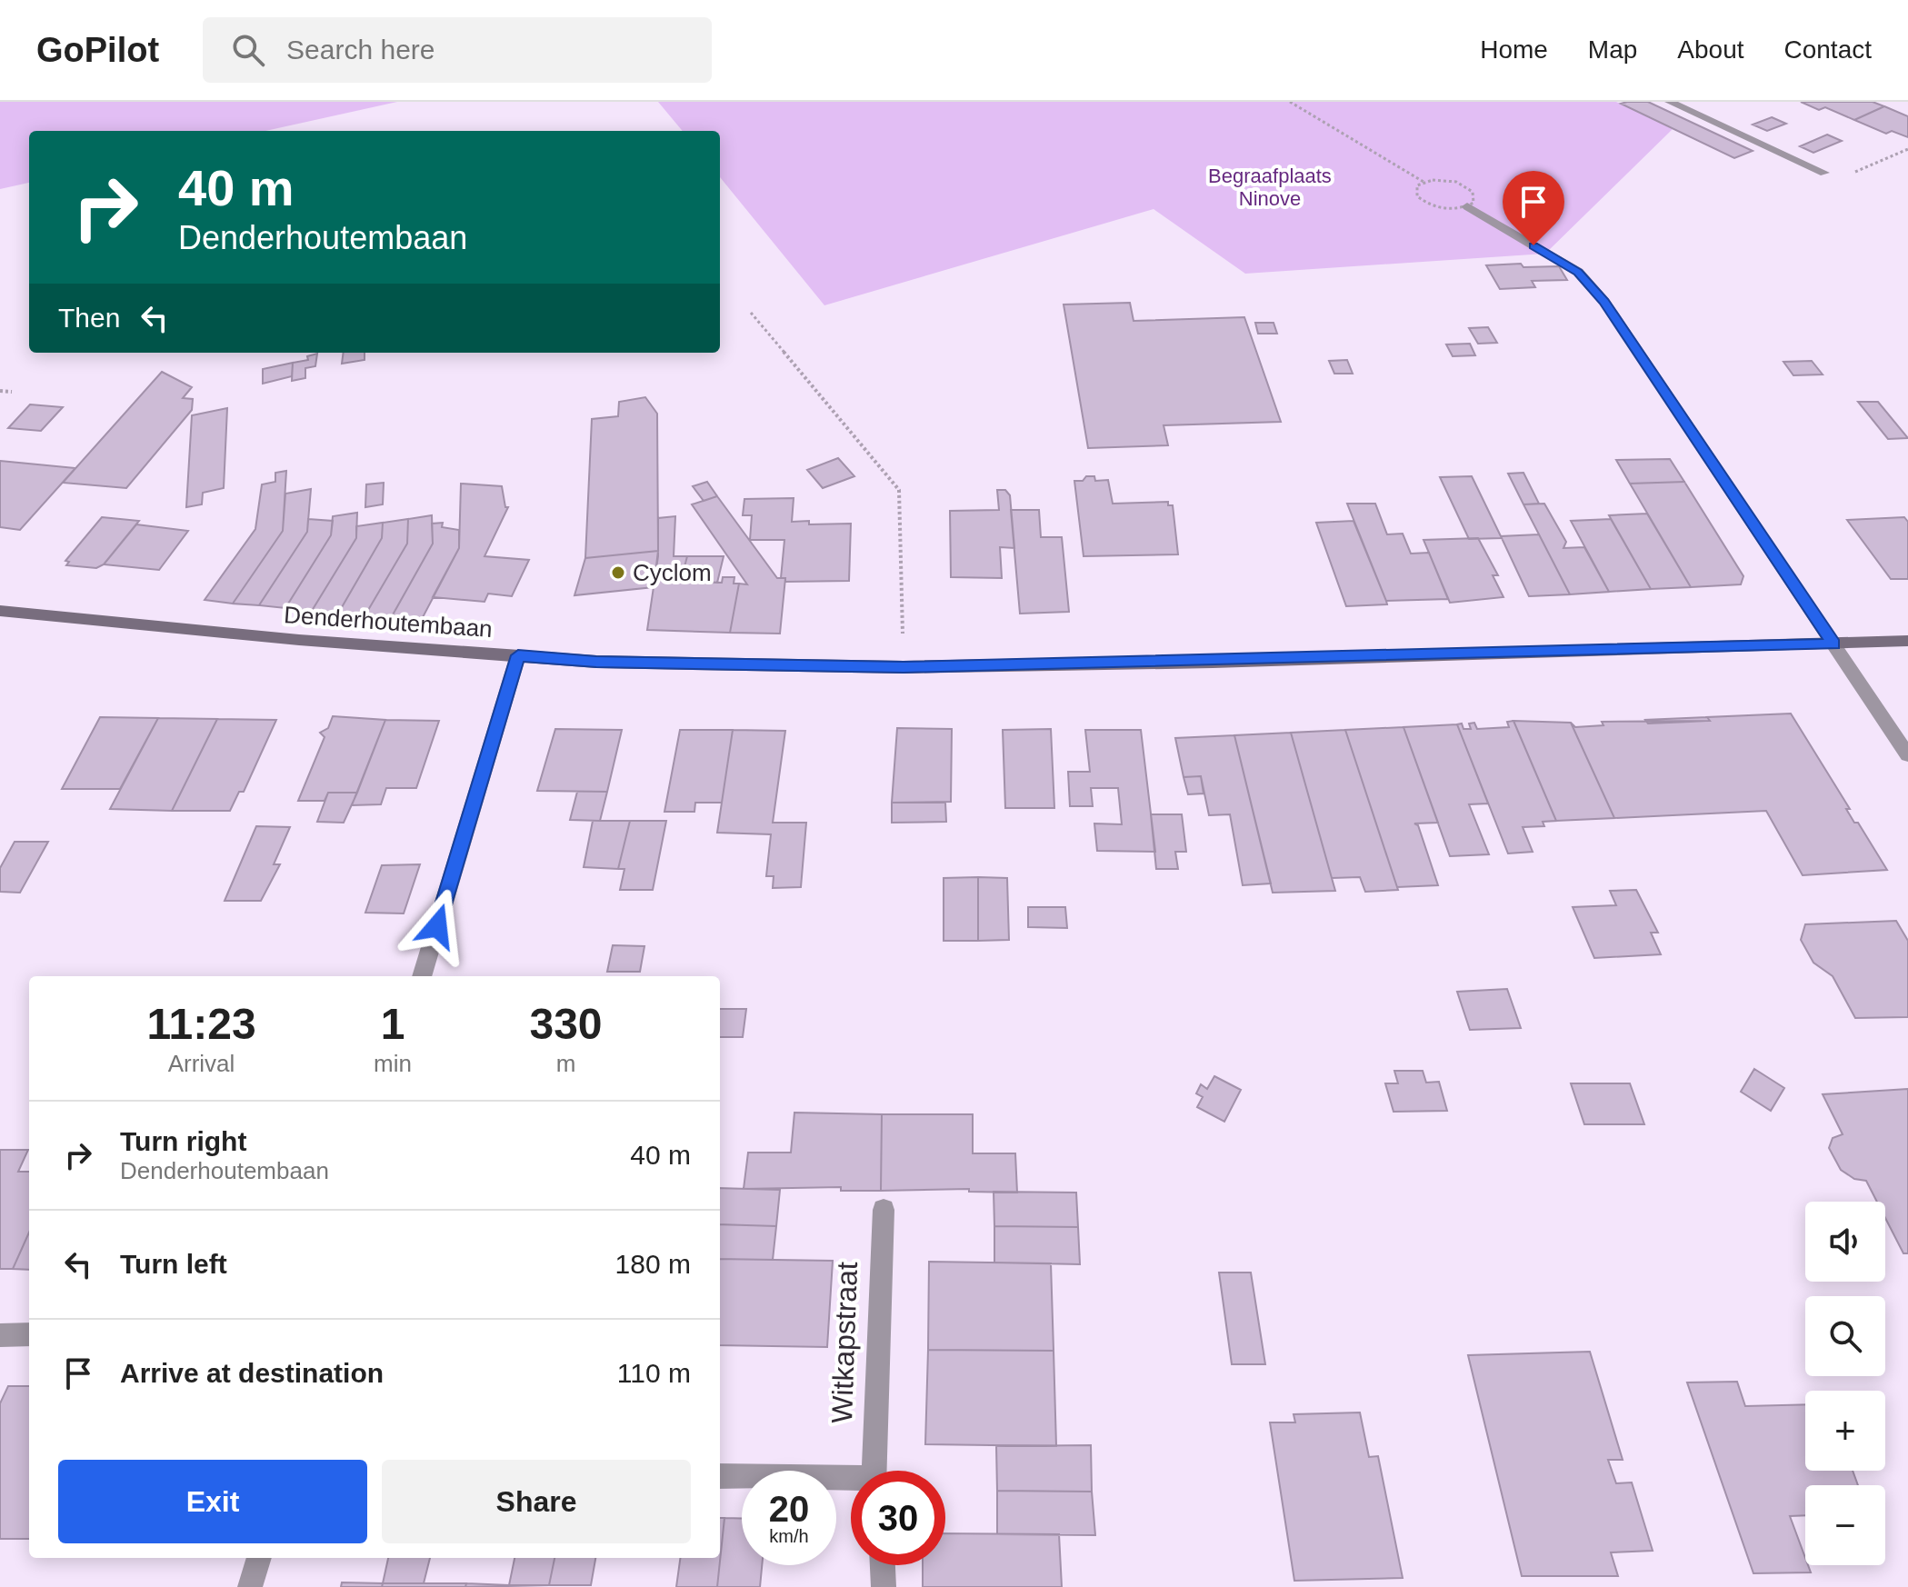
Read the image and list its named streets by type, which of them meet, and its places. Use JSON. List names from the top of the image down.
{
  "streets": {
    "street": ["Denderhoutembaan", "Witkapstraat"]
  },
  "parks": ["Begraafplaats Ninove"],
  "places": ["Cyclom"],
  "page": {
    "header": "GoPilot",
    "search": "Search here",
    "nav": [
      "Home",
      "Map",
      "About",
      "Contact"
    ],
    "turn": ["40 m", "Denderhoutembaan"],
    "then": "Then",
    "eta": [
      "11:23",
      "Arrival",
      "1",
      "min",
      "330",
      "m"
    ],
    "list": [
      {
        "name": "Turn right",
        "note": "Denderhoutembaan",
        "value": "40 m"
      },
      {
        "name": "Turn left",
        "value": "180 m"
      },
      {
        "name": "Arrive at destination",
        "value": "110 m"
      }
    ],
    "map_buttons": ["+", "−"],
    "buttons": ["Exit", "Share"],
    "speed": "20 km/h",
    "limit": "30"
  }
}
